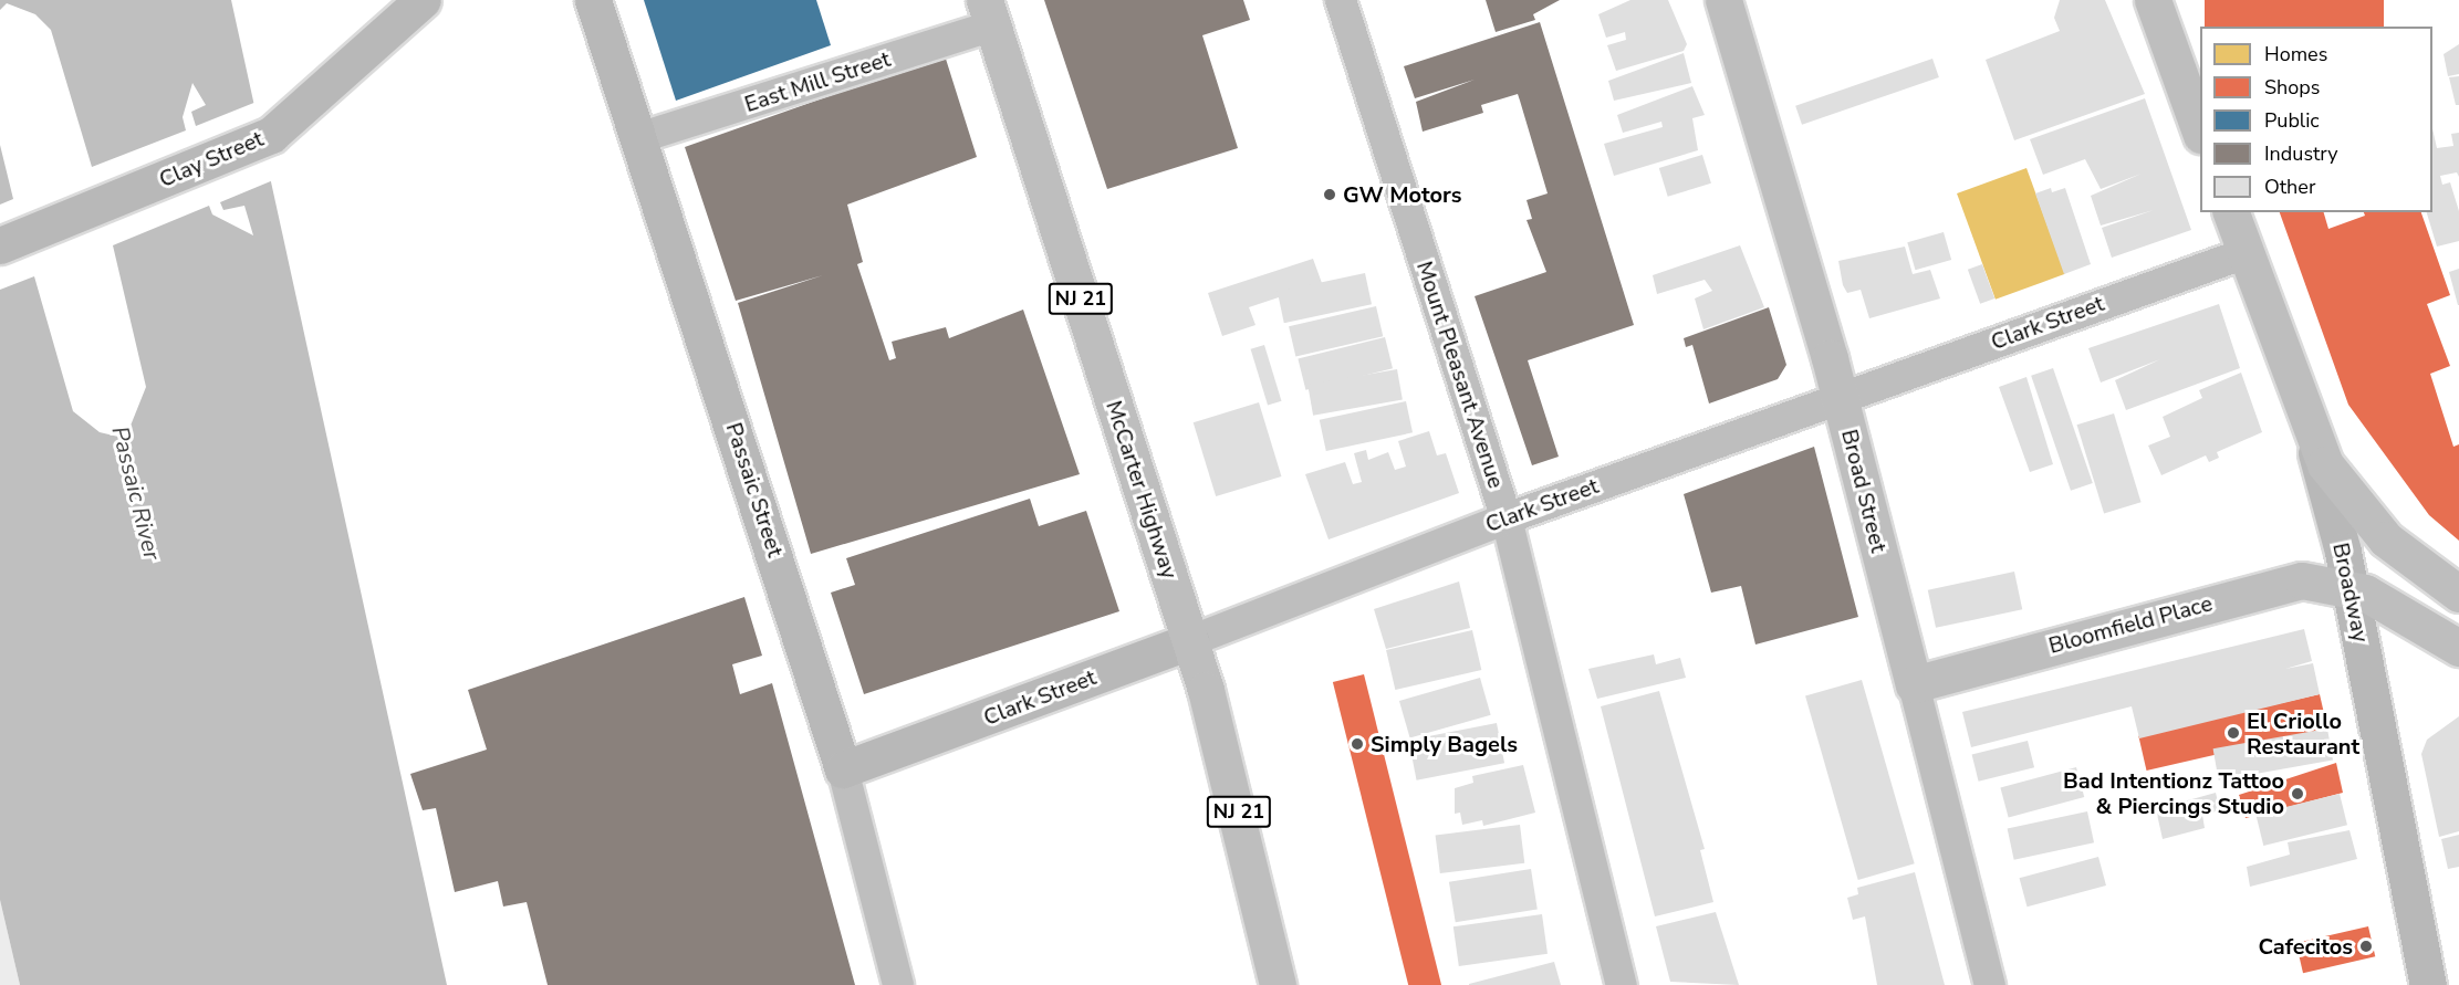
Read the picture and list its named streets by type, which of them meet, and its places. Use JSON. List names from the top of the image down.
{
  "streets": {
    "main road": [
      "Clay Street",
      "NJ 21",
      "Clark Street",
      "Passaic Street",
      "McCarter Highway",
      "Broad Street",
      "Broadway",
      "Bloomfield Place"
    ],
    "street": ["East Mill Street", "Mount Pleasant Avenue"]
  },
  "crossings": [
    ["East Mill Street", "Passaic Street"],
    ["East Mill Street", "McCarter Highway"],
    ["Clark Street", "Mount Pleasant Avenue"],
    ["Clark Street", "Passaic Street"],
    ["Clark Street", "McCarter Highway"],
    ["Clark Street", "Broad Street"],
    ["Clark Street", "Broadway"],
    ["Broad Street", "Bloomfield Place"],
    ["Broadway", "Bloomfield Place"]
  ],
  "water": ["Passaic River"],
  "places": [
    "GW Motors",
    "El Criollo Restaurant",
    "Simply Bagels",
    "Bad Intentionz Tattoo & Piercings Studio",
    "Cafecitos"
  ],
  "legend": [
    "Homes",
    "Shops",
    "Public",
    "Industry",
    "Other"
  ]
}
